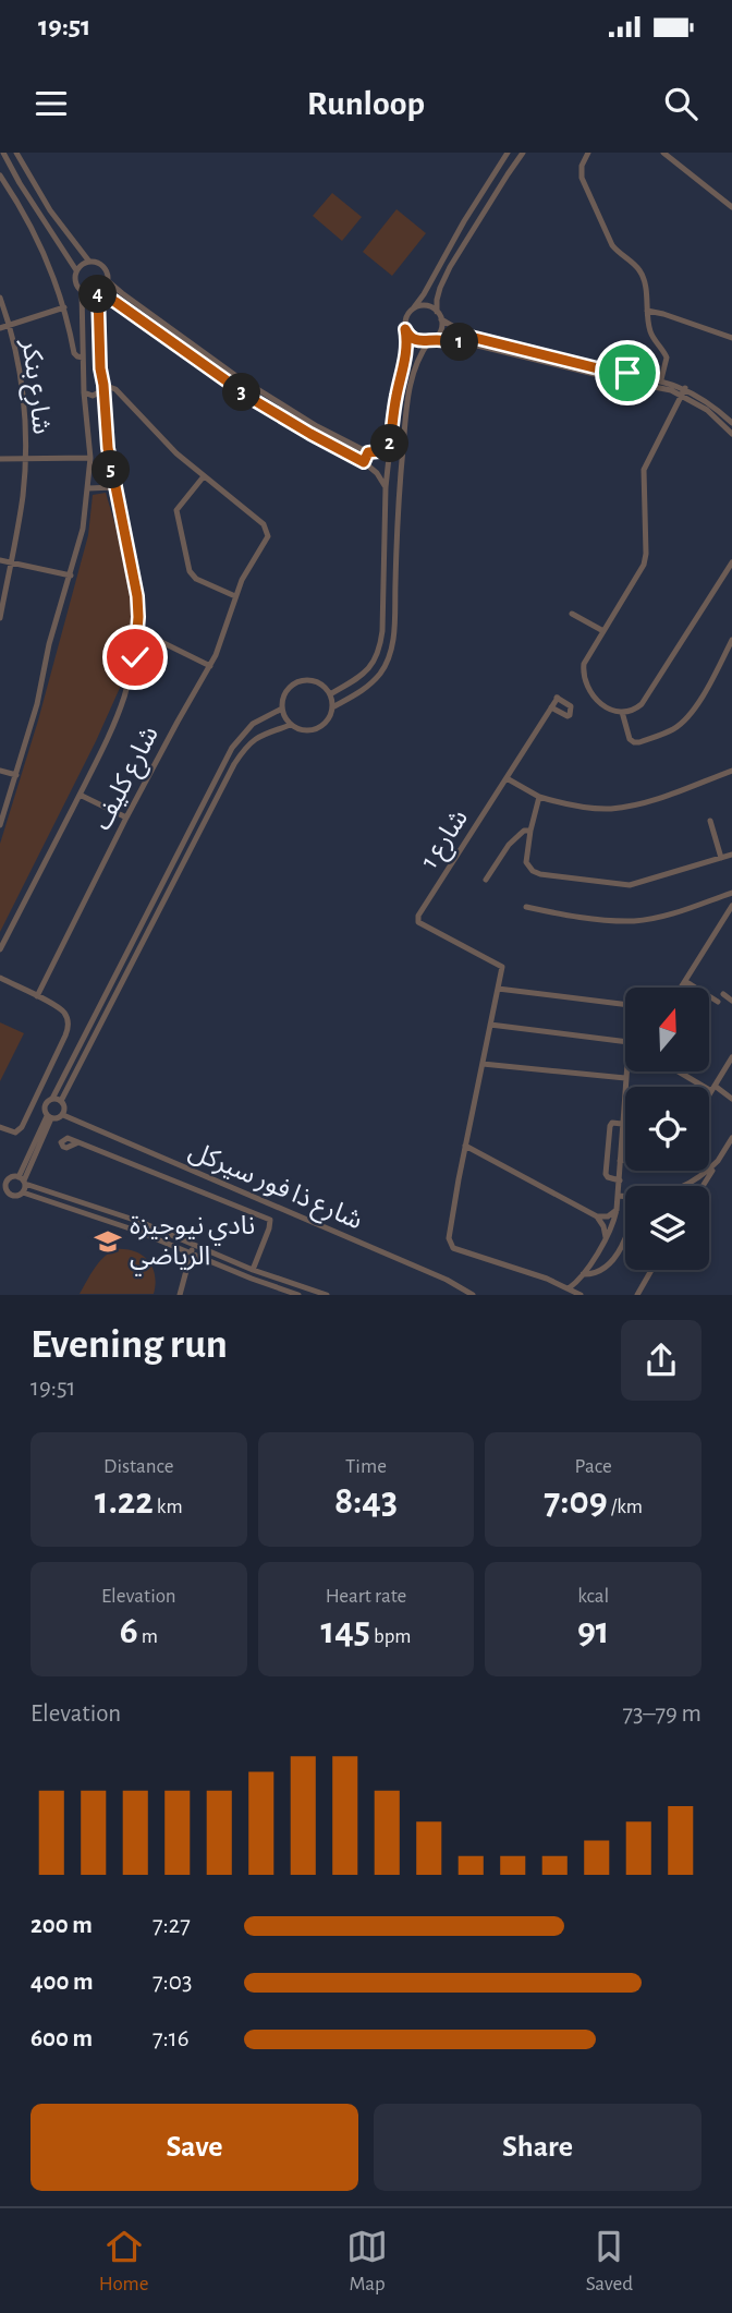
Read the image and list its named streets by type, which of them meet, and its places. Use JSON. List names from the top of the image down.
{
  "streets": {
    "street": [
      "شارع بنكر",
      "شارع كليف",
      "شارع 1",
      "شارع ذا فور سيركل"
    ]
  },
  "places": {
    "school or university": ["نادي نيوجيزة الرياضي"]
  },
  "north": "top",
  "page": {
    "status": "19:51",
    "header": "Runloop",
    "pins": [
      "4",
      "1",
      "3",
      "2",
      "5"
    ],
    "heading": ["Evening run", "19:51"],
    "stats": [
      ["Distance", "1.22 km"],
      ["Time", "8:43"],
      ["Pace", "7:09 /km"],
      ["Elevation", "6 m"],
      ["Heart rate", "145 bpm"],
      ["kcal", "91"]
    ],
    "chart": ["Elevation", "73–79 m"],
    "list": [
      {
        "name": "200 m",
        "note": "7:27"
      },
      {
        "name": "400 m",
        "note": "7:03"
      },
      {
        "name": "600 m",
        "note": "7:16"
      }
    ],
    "buttons": ["Save", "Share"],
    "tabs": ["Home", "Map", "Saved"]
  }
}
